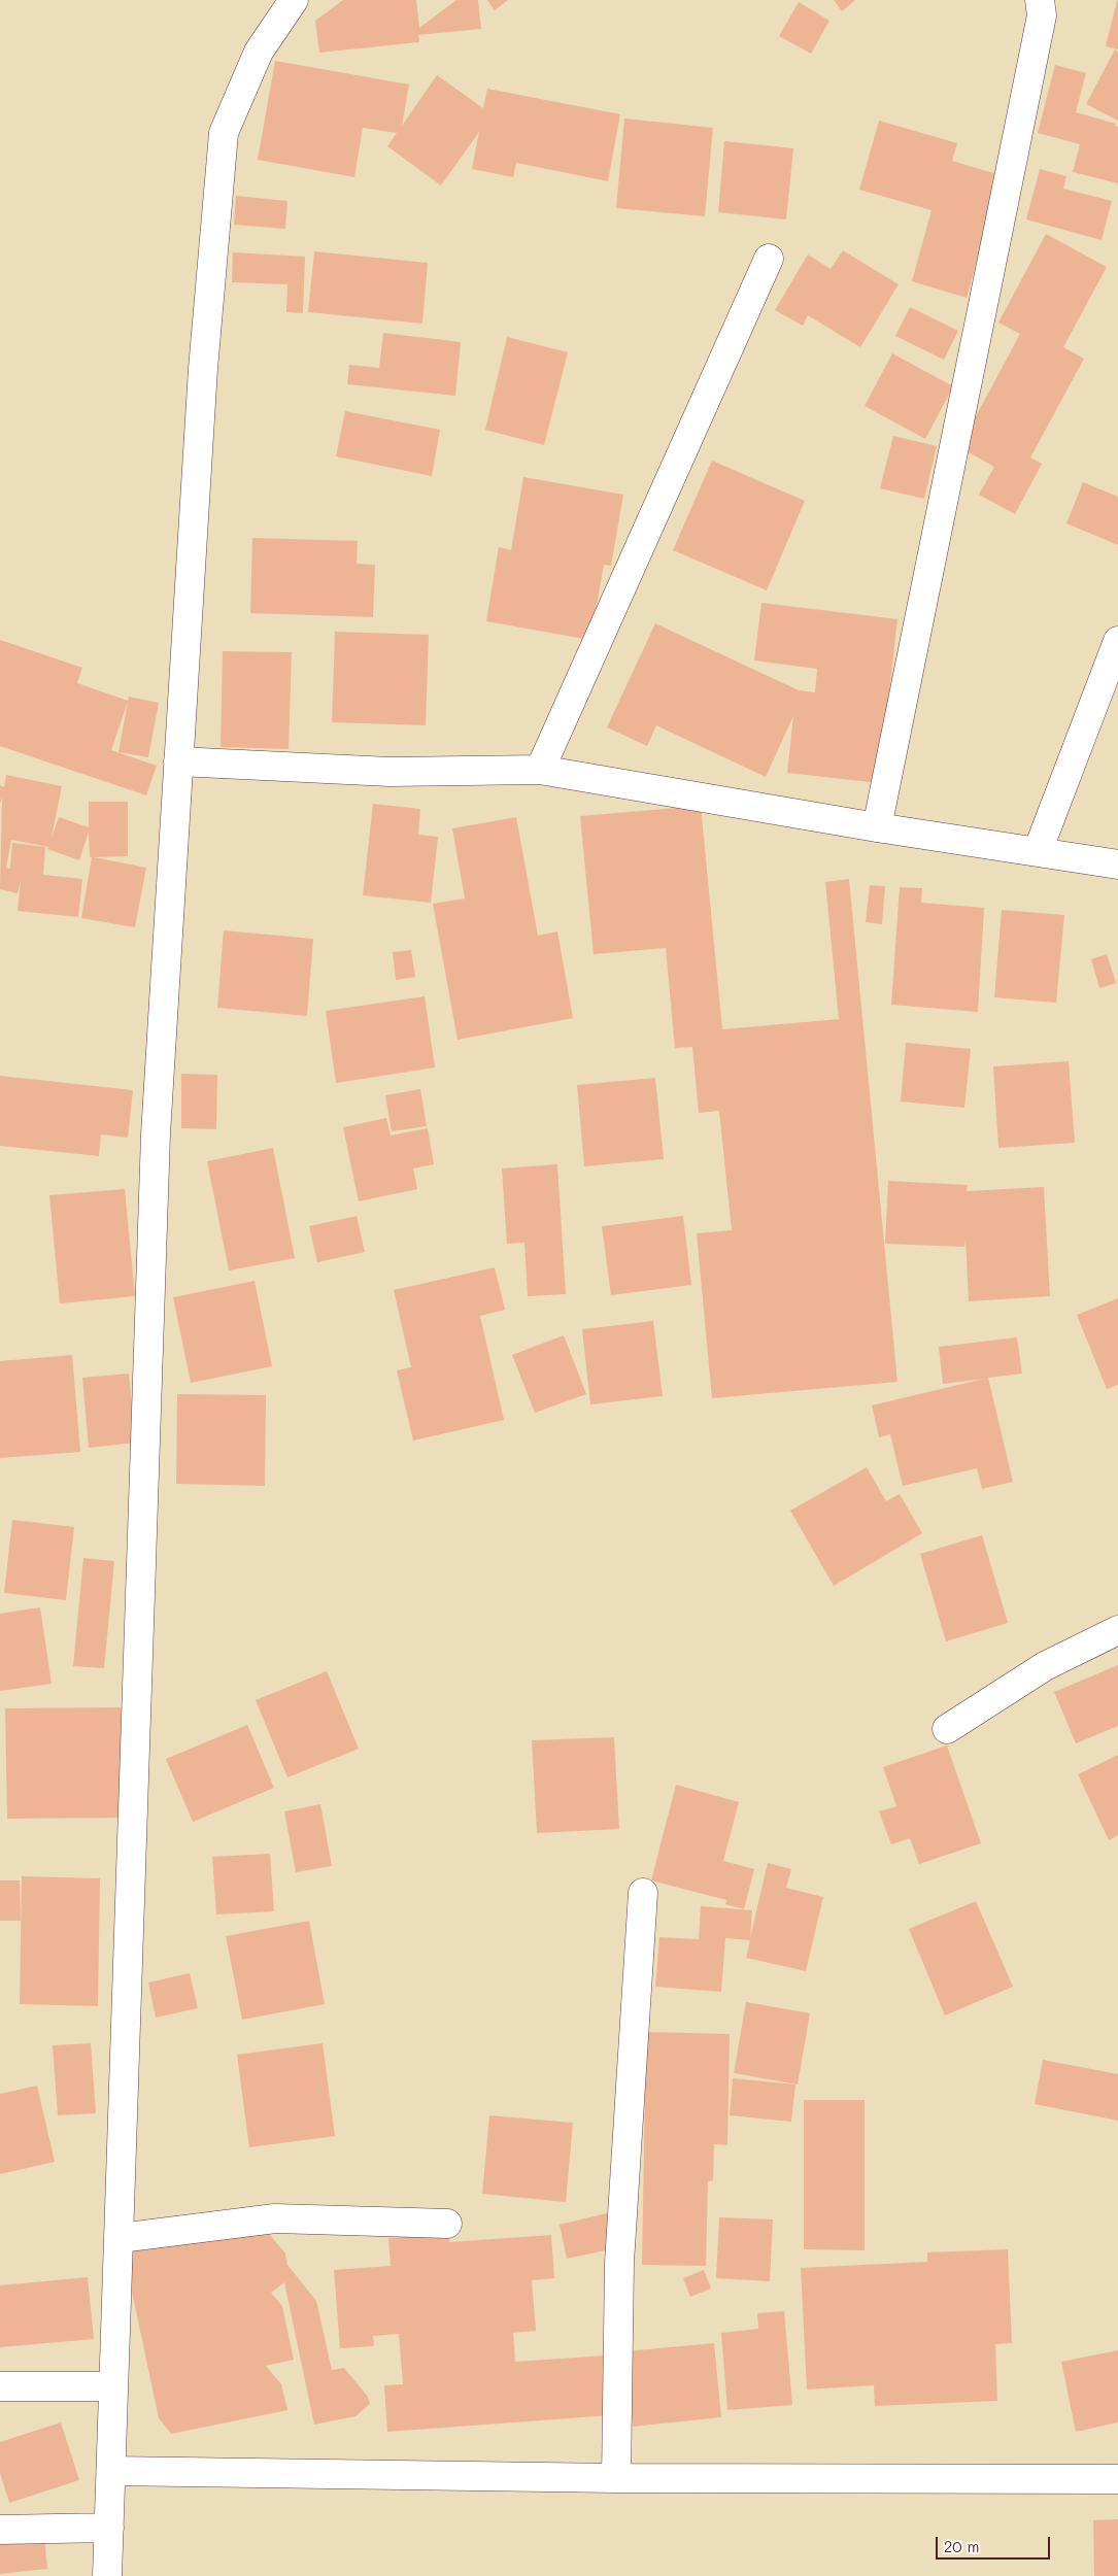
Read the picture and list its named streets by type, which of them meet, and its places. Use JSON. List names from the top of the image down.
{
  "scale_bar": "20 m"
}
